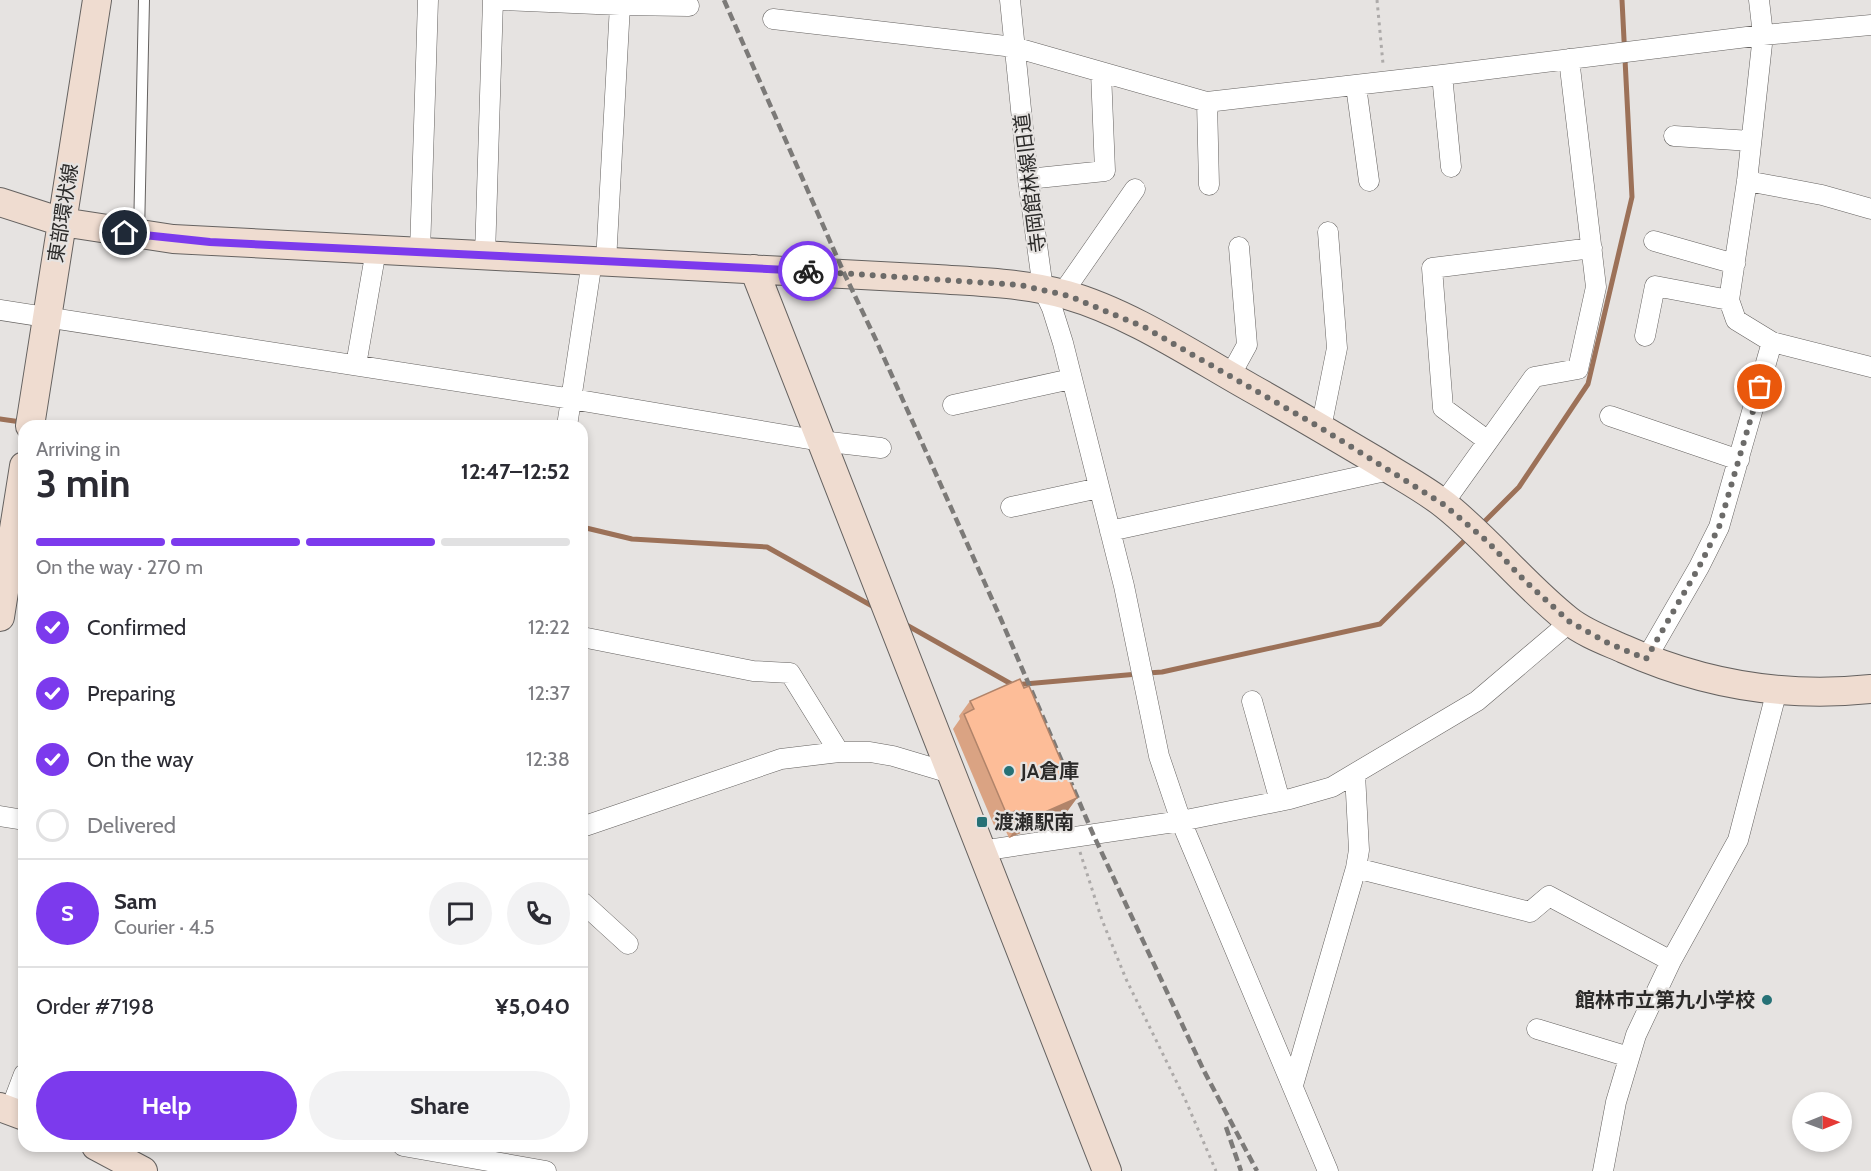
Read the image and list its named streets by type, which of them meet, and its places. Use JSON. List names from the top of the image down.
{
  "streets": {
    "street": ["寺岡館林線旧道", "東部環状線"]
  },
  "places": {
    "other": ["JA倉庫", "館林市立第九小学校"],
    "transit": ["渡瀬駅南"]
  },
  "north": "right",
  "page": {
    "heading": ["3 min", "Arriving in", "12:47–12:52"],
    "panel": [
      "Sam",
      "Courier · 4.5",
      "Order #7198",
      "¥5,040"
    ],
    "bar": "On the way · 270 m",
    "list": [
      ["Confirmed", "12:22"],
      ["Preparing", "12:37"],
      ["On the way", "12:38"],
      "Delivered"
    ],
    "round": "S",
    "buttons": ["Help", "Share"]
  }
}
